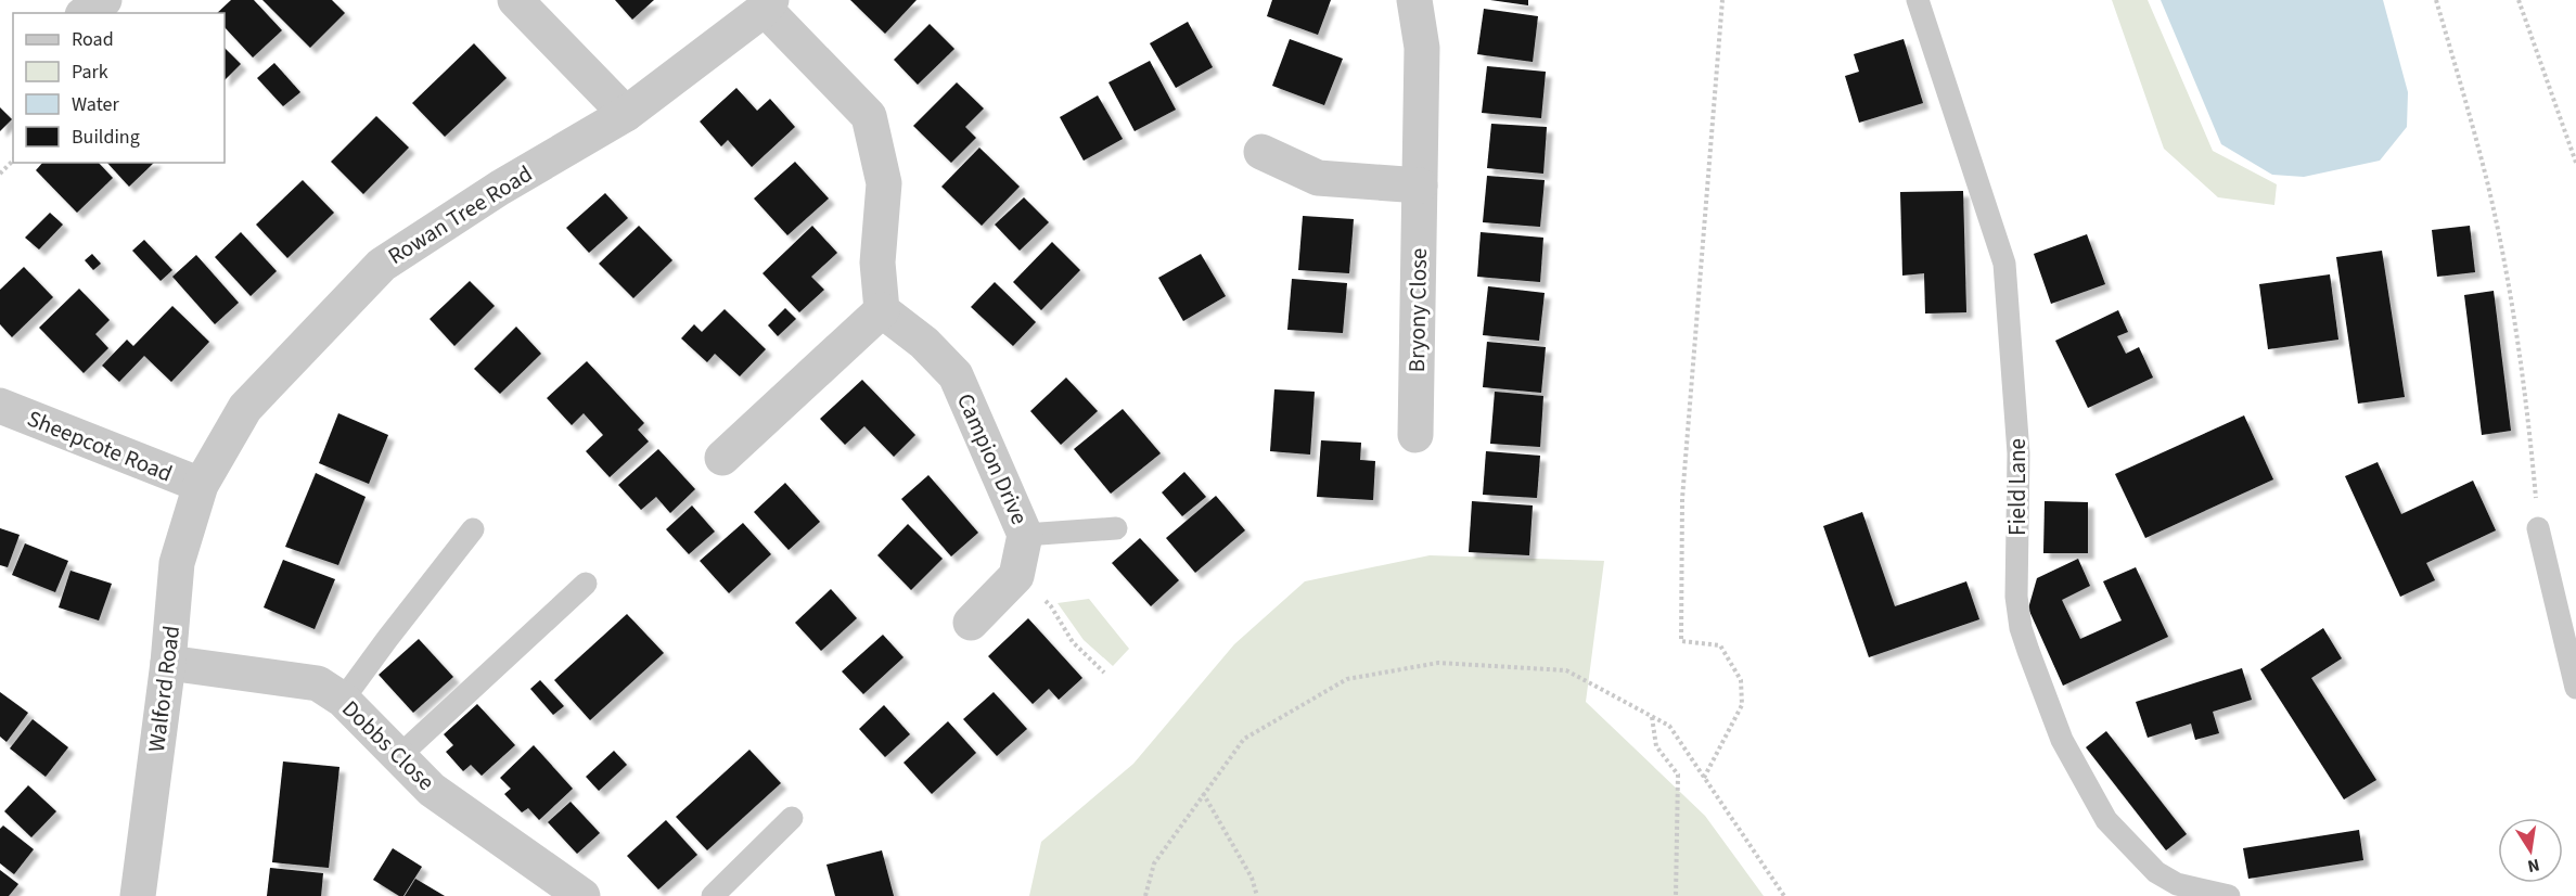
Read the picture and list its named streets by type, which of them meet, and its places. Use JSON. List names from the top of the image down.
{
  "streets": {
    "street": [
      "Rowan Tree Road",
      "Bryony Close",
      "Sheepcote Road",
      "Campion Drive",
      "Walford Road",
      "Dobbs Close"
    ],
    "lane": ["Field Lane"]
  },
  "crossings": [
    ["Rowan Tree Road", "Sheepcote Road"],
    ["Rowan Tree Road", "Walford Road"],
    ["Sheepcote Road", "Walford Road"],
    ["Walford Road", "Dobbs Close"]
  ],
  "legend": [
    "Road",
    "Park",
    "Water",
    "Building"
  ],
  "north": "bottom"
}
